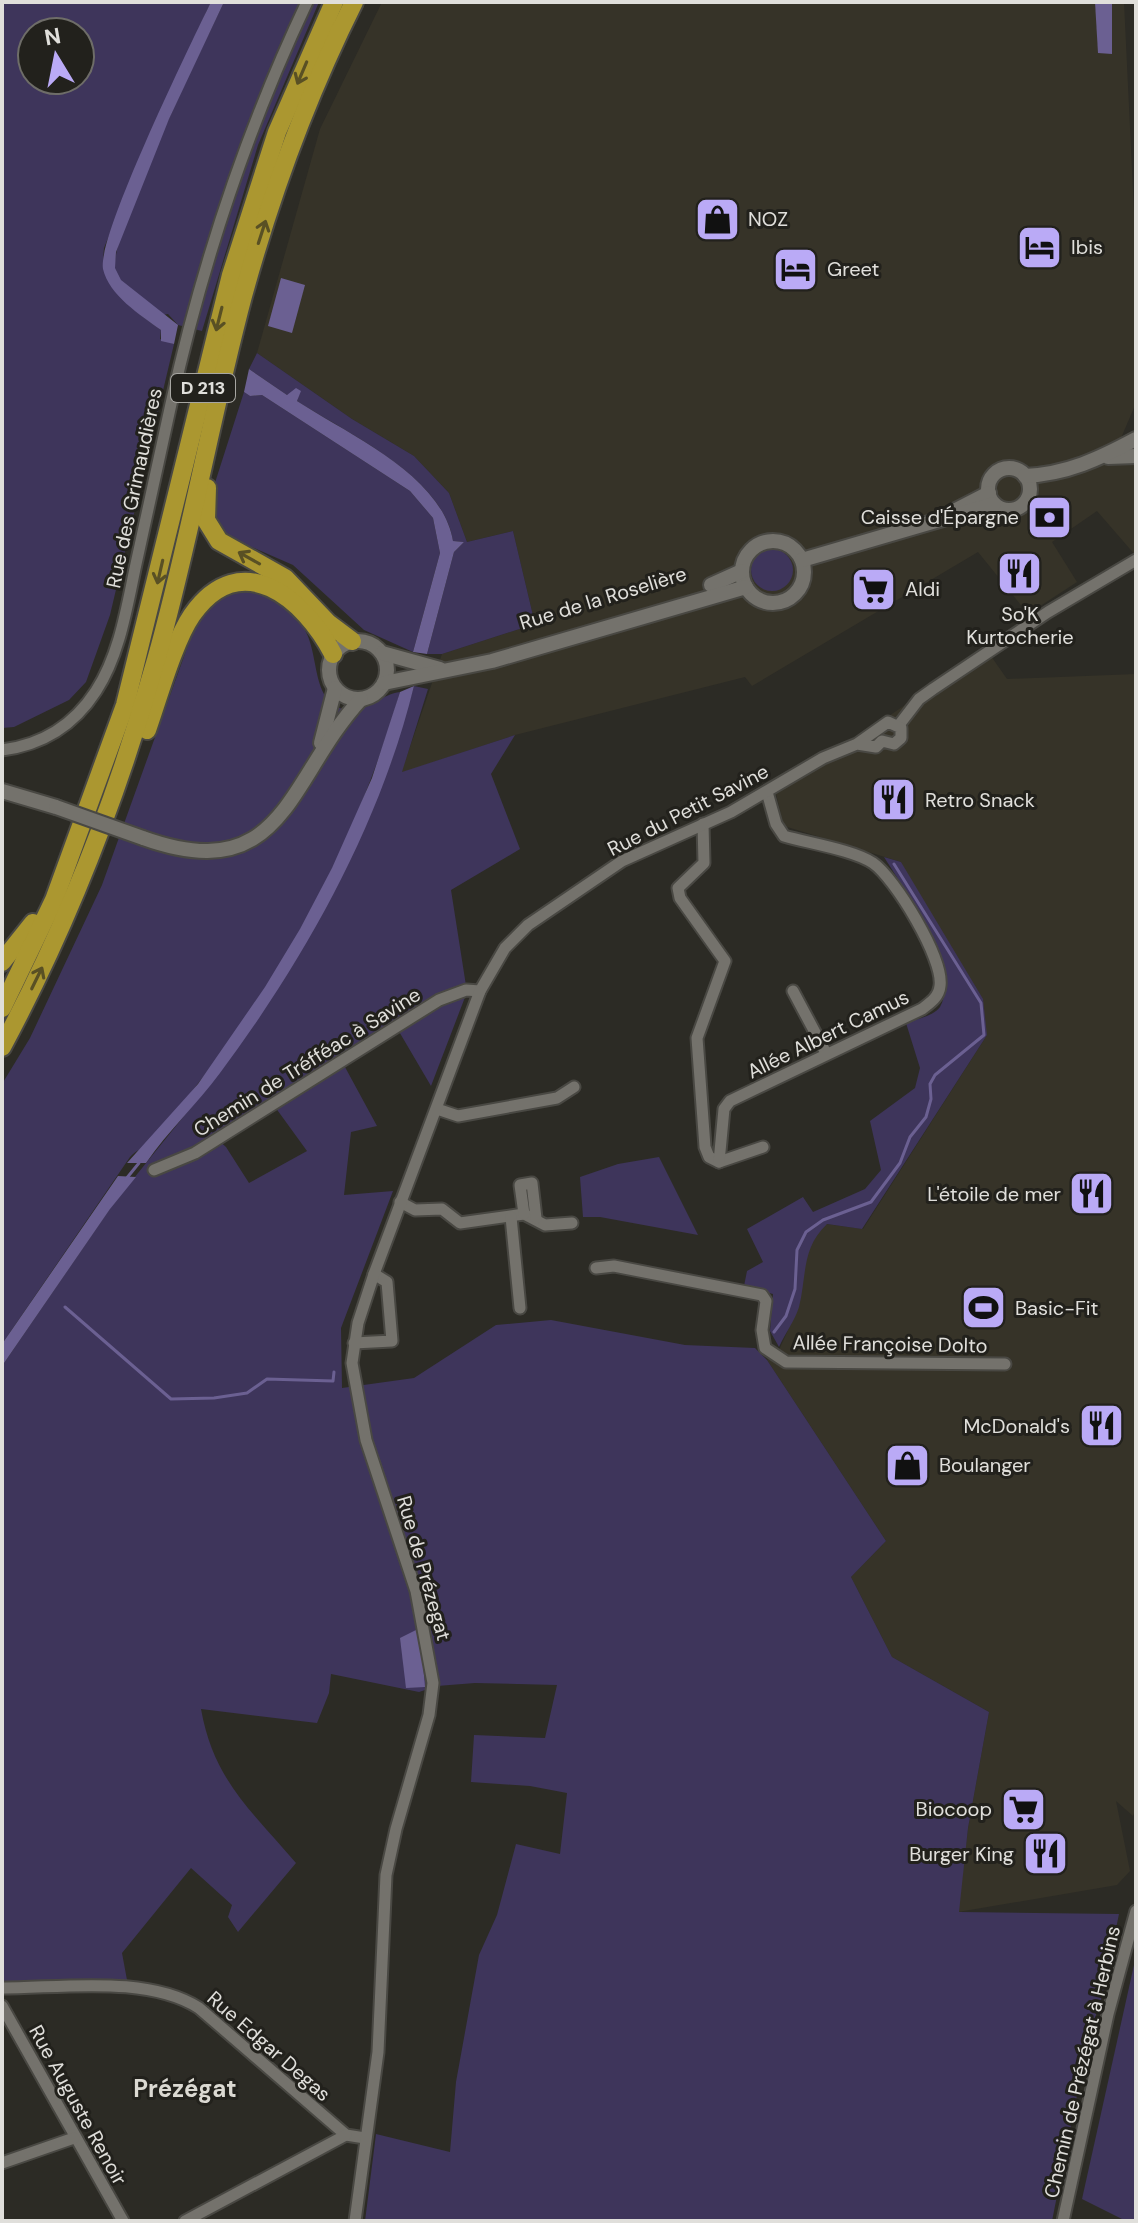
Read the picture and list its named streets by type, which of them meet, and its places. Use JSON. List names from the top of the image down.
{
  "streets": {
    "highway": ["D 213"],
    "street": [
      "Rue des Grimaudières",
      "Rue de la Roselière",
      "Rue du Petit Savine",
      "Allée Albert Camus",
      "Chemin de Tréfféac à Savine",
      "Allée Françoise Dolto",
      "Rue de Prézegat",
      "Rue Edgar Degas",
      "Chemin de Prézégat à Herbins",
      "Rue Auguste Renoir"
    ]
  },
  "crossings": [
    ["Rue du Petit Savine", "Allée Albert Camus"],
    ["Rue du Petit Savine", "Chemin de Tréfféac à Savine"],
    ["Rue du Petit Savine", "Rue de Prézegat"],
    ["Chemin de Tréfféac à Savine", "Rue de Prézegat"]
  ],
  "districts": ["Prézégat"],
  "places": {
    "shop": ["NOZ", "Boulanger"],
    "hotel": ["Ibis", "Greet"],
    "bank": ["Caisse d'Épargne"],
    "restaurant": [
      "So'K Kurtocherie",
      "Retro Snack",
      "L'étoile de mer",
      "McDonald's",
      "Burger King"
    ],
    "supermarket": ["Aldi", "Biocoop"],
    "sports": ["Basic-Fit"]
  },
  "north": "top"
}
